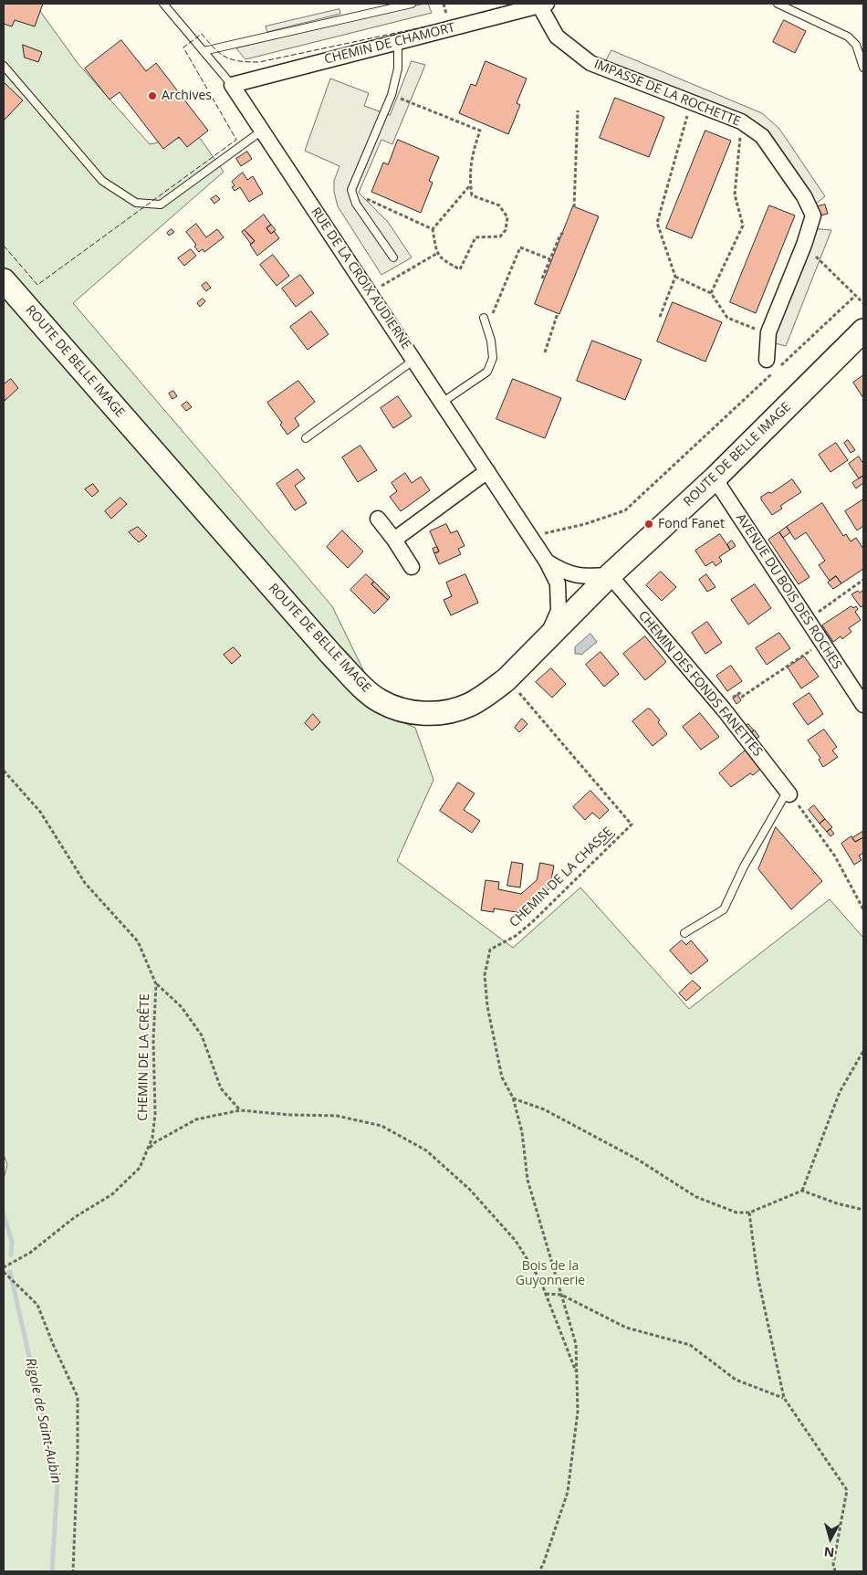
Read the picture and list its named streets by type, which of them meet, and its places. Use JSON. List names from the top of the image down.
{
  "streets": {
    "main road": ["ROUTE DE BELLE IMAGE"],
    "street": [
      "CHEMIN DE CHAMORT",
      "IMPASSE DE LA ROCHETTE",
      "RUE DE LA CROIX AUDIERNE",
      "AVENUE DU BOIS DES ROCHES",
      "CHEMIN DES FONDS FANETTES"
    ],
    "path": ["CHEMIN DE LA CHASSE", "CHEMIN DE LA CRÊTE"]
  },
  "crossings": [
    ["CHEMIN DE CHAMORT", "IMPASSE DE LA ROCHETTE"],
    ["CHEMIN DE CHAMORT", "RUE DE LA CROIX AUDIERNE"],
    ["RUE DE LA CROIX AUDIERNE", "ROUTE DE BELLE IMAGE"],
    ["RUE DE LA CROIX AUDIERNE", "CHEMIN DES FONDS FANETTES"],
    ["ROUTE DE BELLE IMAGE", "AVENUE DU BOIS DES ROCHES"],
    ["ROUTE DE BELLE IMAGE", "CHEMIN DES FONDS FANETTES"],
    ["ROUTE DE BELLE IMAGE", "CHEMIN DE LA CHASSE"]
  ],
  "water": ["Rigole de Saint-Aubin"],
  "parks": ["Bois de la Guyonnerie"],
  "places": ["Archives", "Fond Fanet"],
  "north": "bottom"
}
